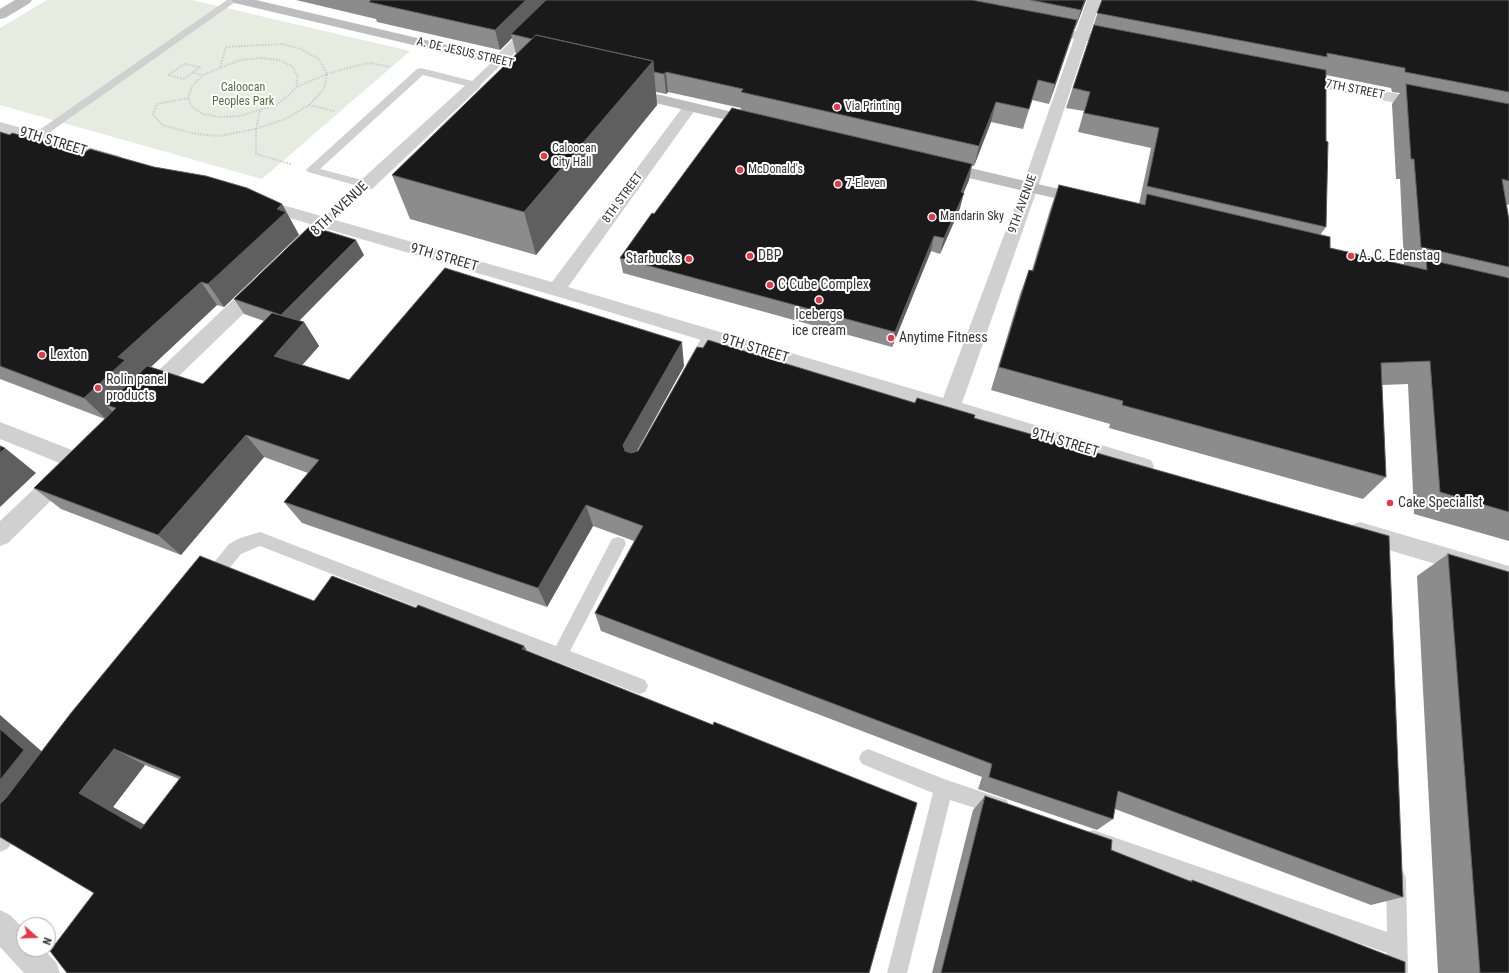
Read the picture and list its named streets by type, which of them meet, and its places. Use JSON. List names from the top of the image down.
{
  "streets": {
    "main road": ["A. DE JESUS STREET"],
    "street": [
      "7TH STREET",
      "9TH STREET",
      "8TH STREET",
      "9TH AVENUE",
      "8TH AVENUE"
    ]
  },
  "crossings": [
    ["A. DE JESUS STREET", "8TH AVENUE"],
    ["9TH STREET", "8TH STREET"],
    ["9TH STREET", "9TH AVENUE"],
    ["9TH STREET", "8TH AVENUE"]
  ],
  "parks": ["Caloocan Peoples Park"],
  "places": [
    "Via Printing",
    "Caloocan City Hall",
    "McDonald's",
    "7-Eleven",
    "Mandarin Sky",
    "DBP",
    "A. C. Edenstag",
    "Starbucks",
    "C Cube Complex",
    "Icebergs ice cream",
    "Anytime Fitness",
    "Lexton",
    "Rolin panel products",
    "Cake Specialist"
  ],
  "north": "right"
}
